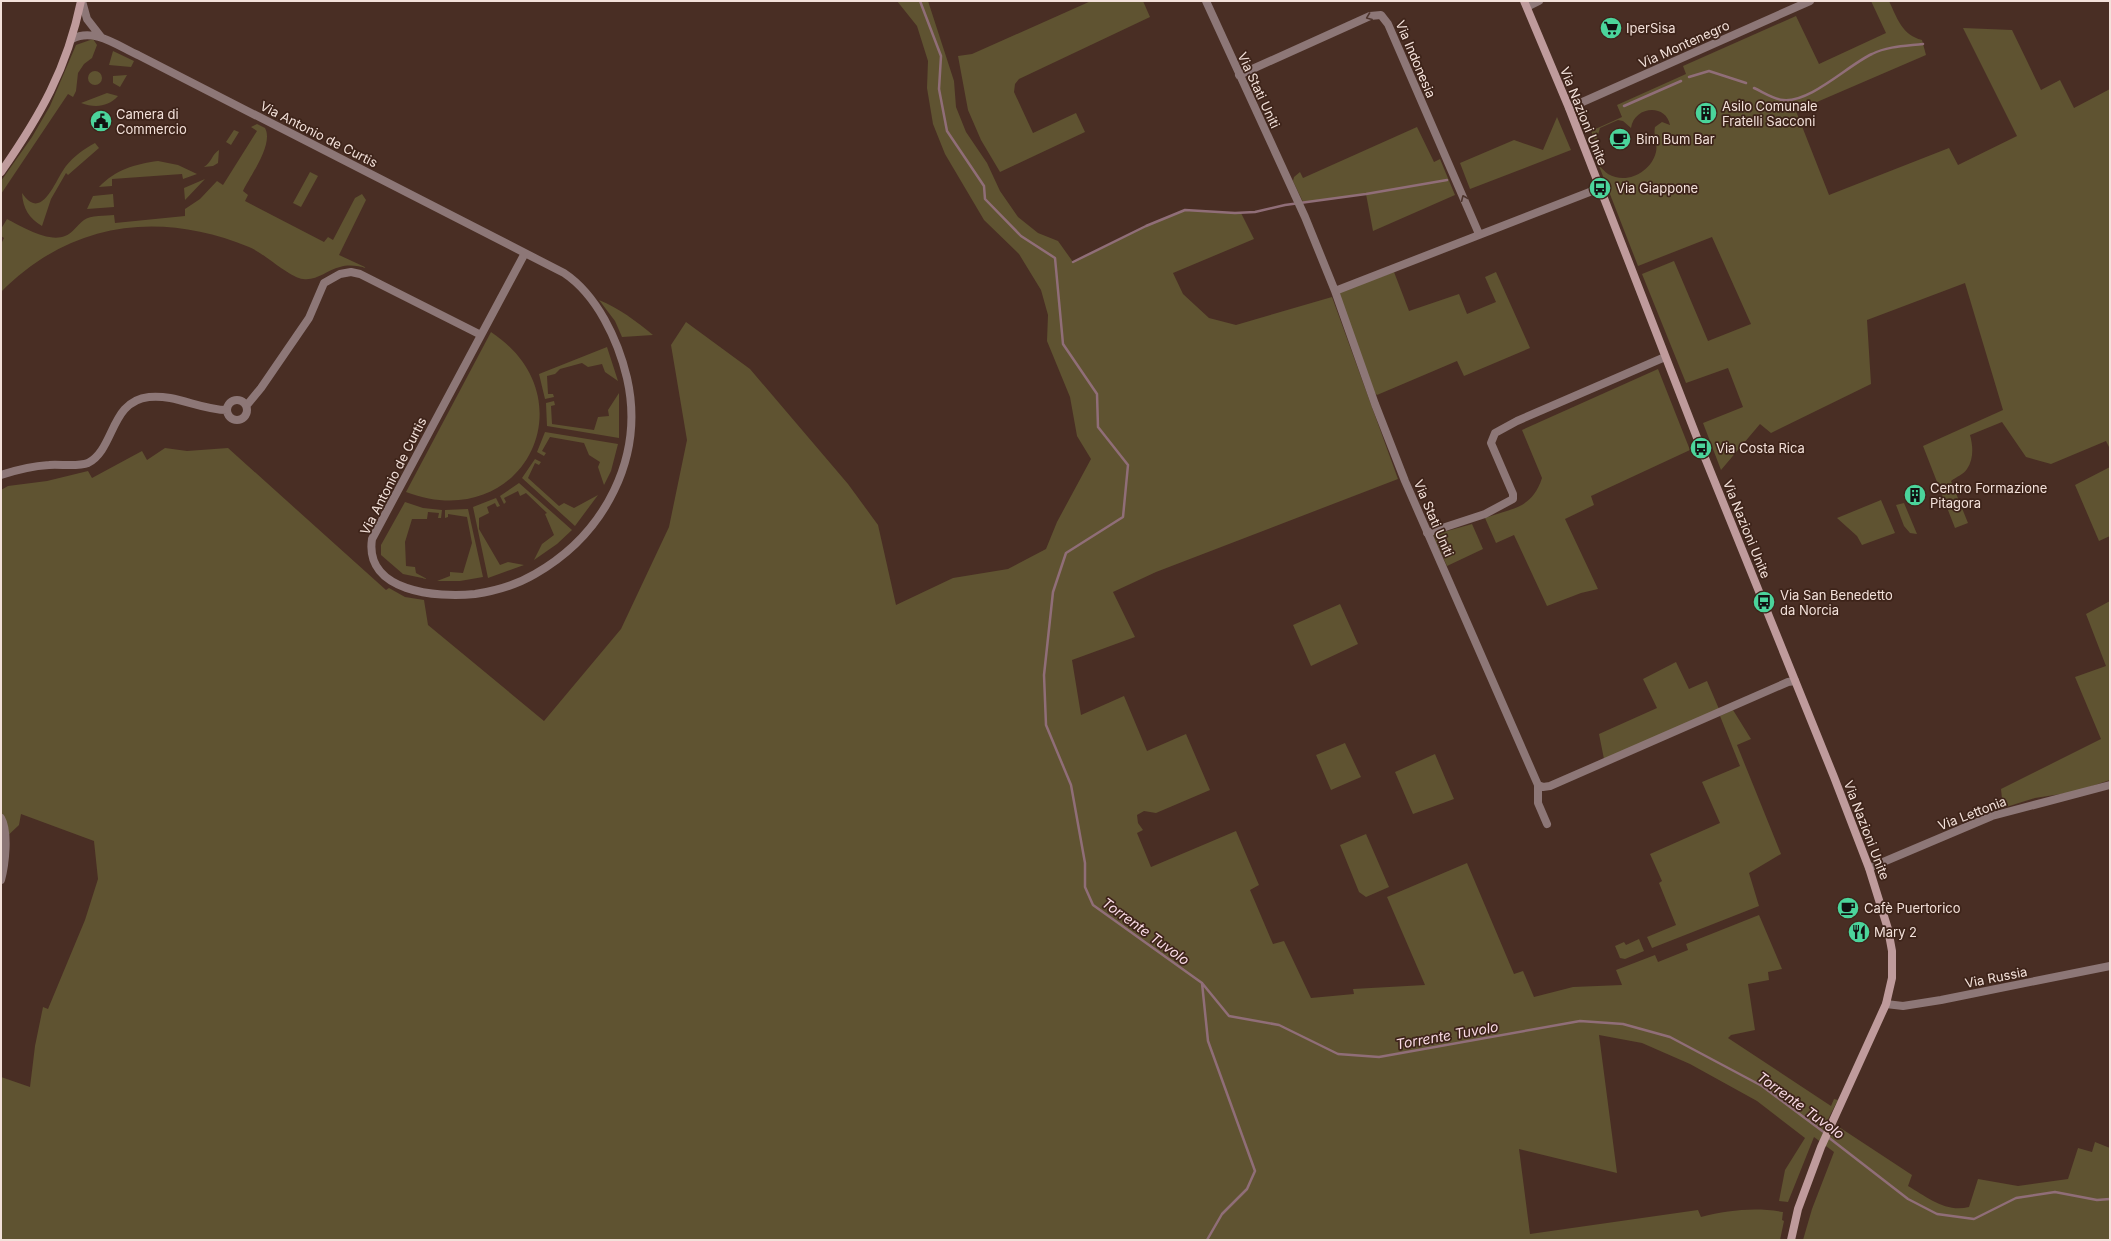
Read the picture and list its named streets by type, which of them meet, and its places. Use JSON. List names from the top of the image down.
{
  "streets": {
    "street": [
      "Via Montenegro",
      "Via Indonesia",
      "Via Stati Uniti",
      "Via Nazioni Unite",
      "Via Antonio de Curtis",
      "Via Lettonia",
      "Via Russia"
    ]
  },
  "crossings": [
    ["Via Montenegro", "Via Nazioni Unite"],
    ["Via Indonesia", "Via Stati Uniti"],
    ["Via Nazioni Unite", "Via Lettonia"],
    ["Via Nazioni Unite", "Via Russia"]
  ],
  "water": ["Torrente Tuvolo"],
  "places": {
    "supermarket": ["IperSisa"],
    "building": ["Asilo Comunale Fratelli Sacconi", "Centro Formazione Pitagora"],
    "public building": ["Camera di Commercio"],
    "cafe": ["Bim Bum Bar", "Cafè Puertorico"],
    "bus stop": ["Via Giappone", "Via Costa Rica", "Via San Benedetto da Norcia"],
    "restaurant": ["Mary 2"]
  }
}
